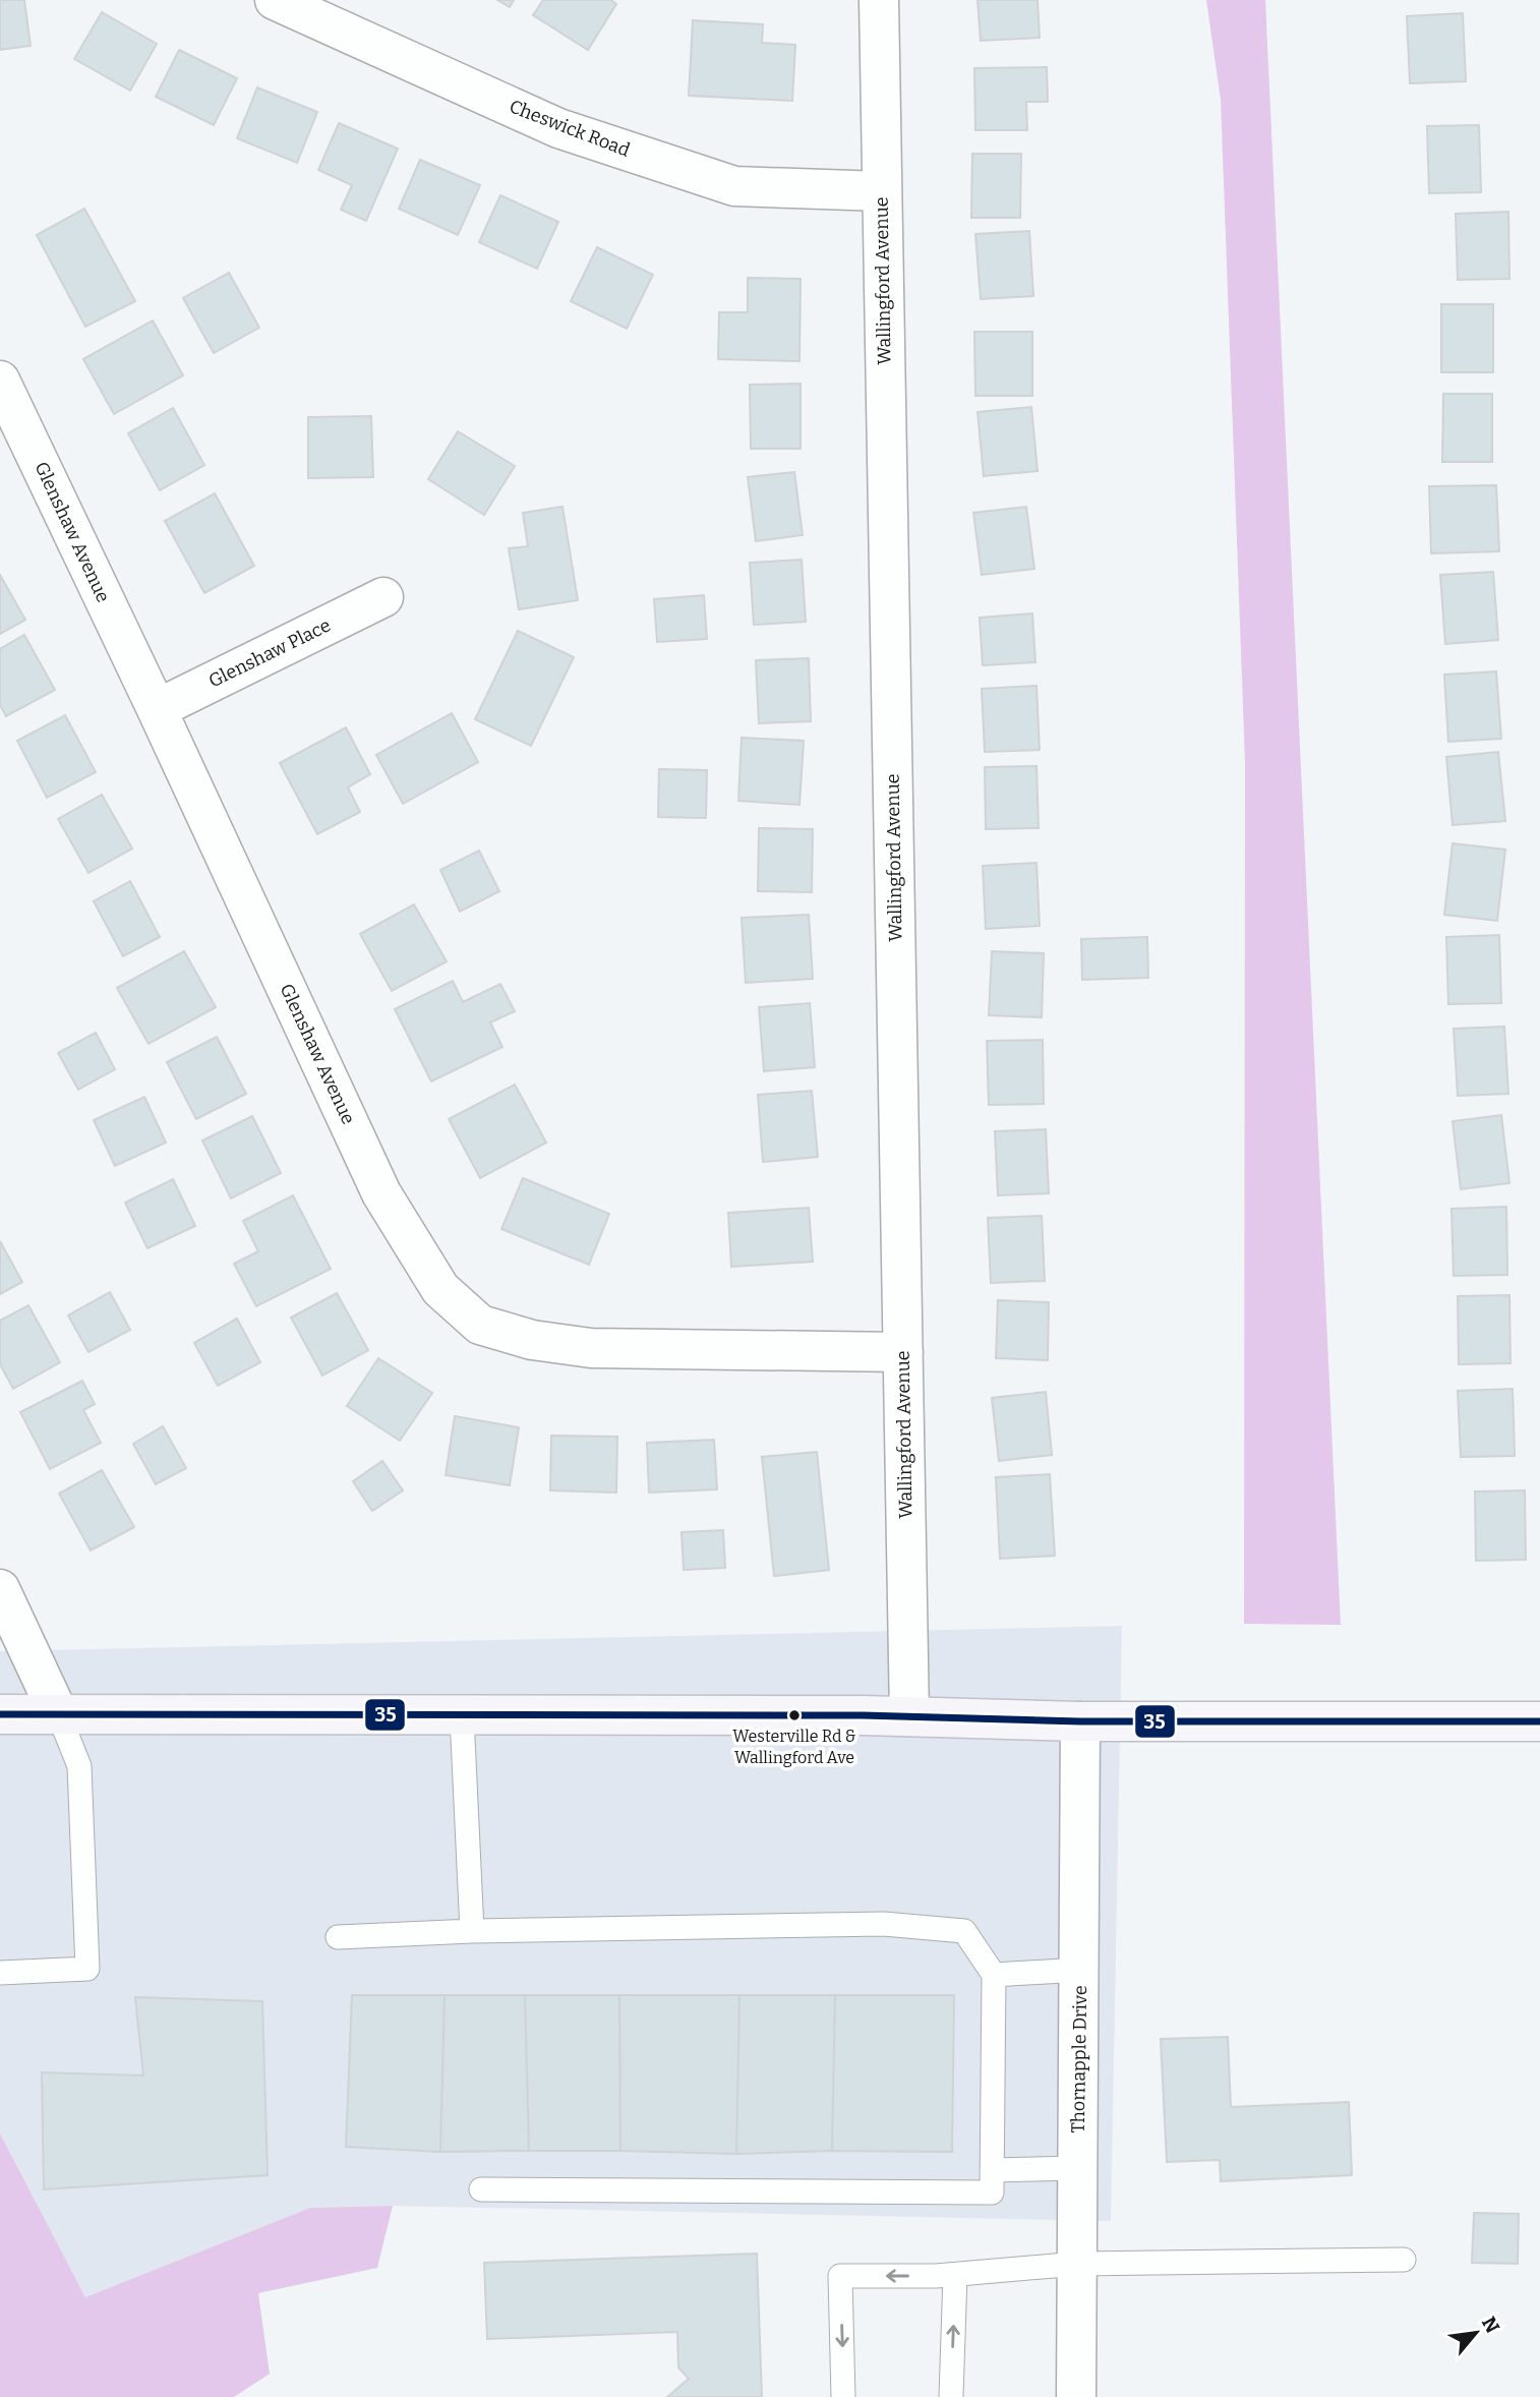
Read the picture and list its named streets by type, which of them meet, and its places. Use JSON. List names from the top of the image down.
{
  "streets": {
    "street": [
      "Cheswick Road",
      "Wallingford Avenue",
      "Glenshaw Avenue",
      "Glenshaw Place",
      "Thornapple Drive"
    ]
  },
  "crossings": [
    ["Cheswick Road", "Wallingford Avenue"],
    ["Wallingford Avenue", "Glenshaw Avenue"],
    ["Glenshaw Avenue", "Glenshaw Place"]
  ],
  "places": ["Westerville Rd & Wallingford Ave"],
  "lines": ["transit line 35"],
  "north": "top right"
}
